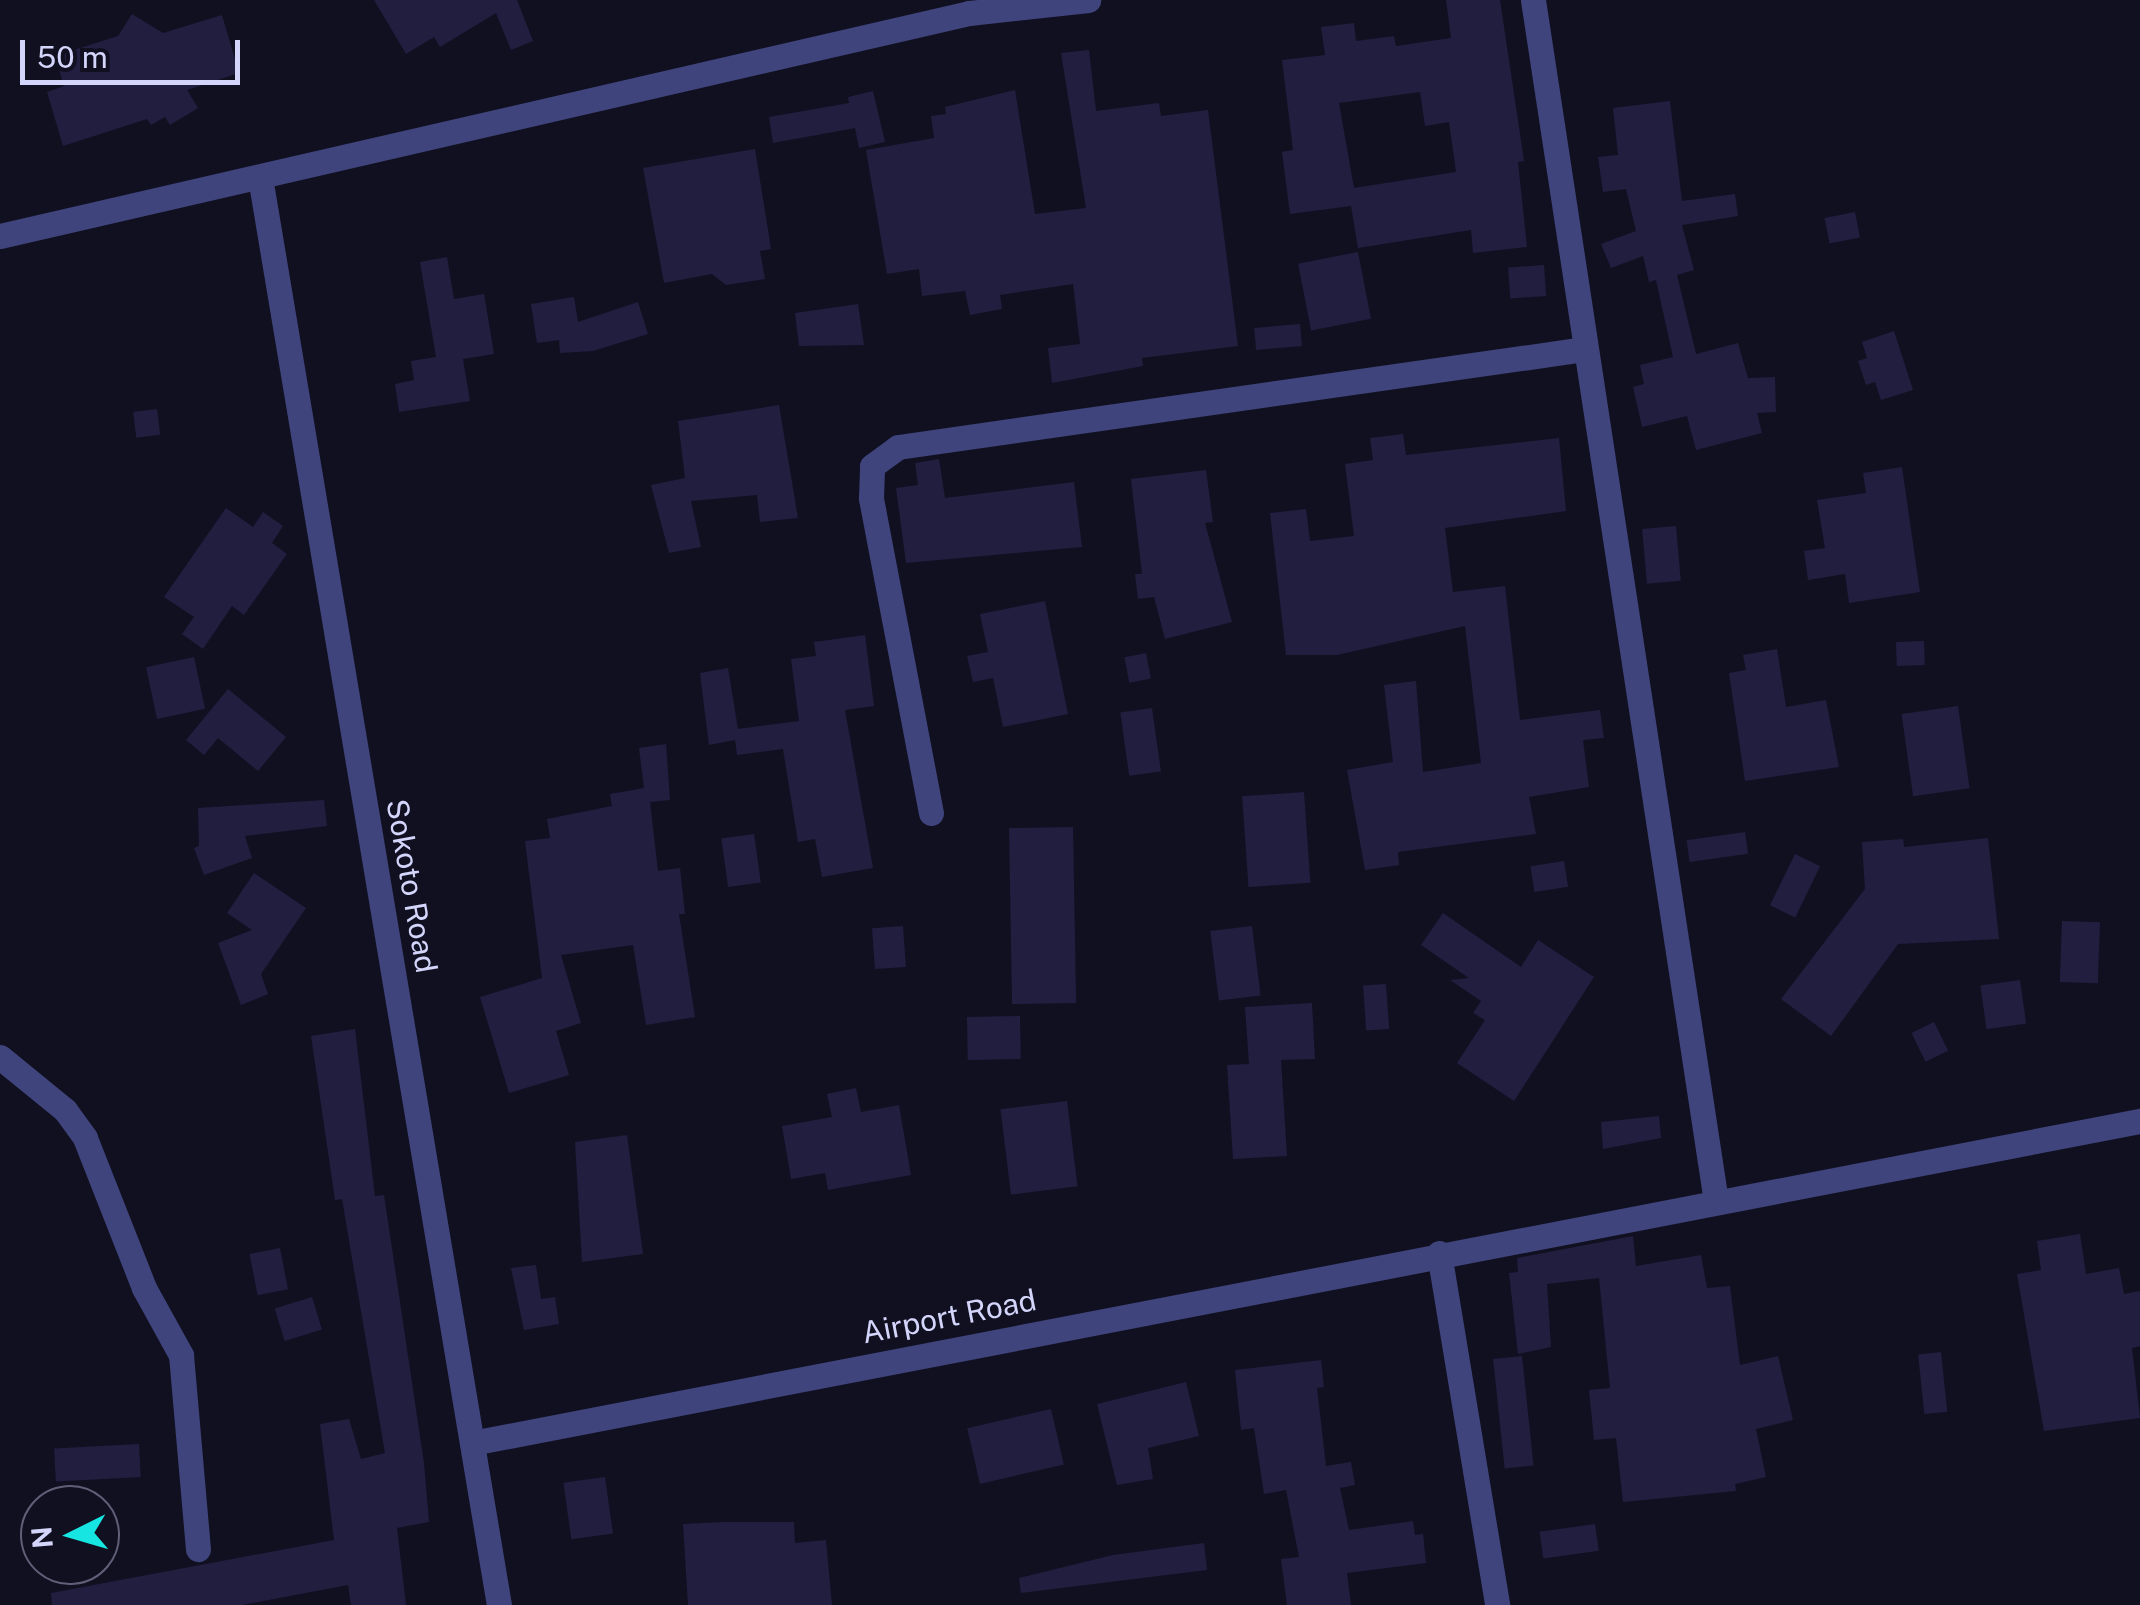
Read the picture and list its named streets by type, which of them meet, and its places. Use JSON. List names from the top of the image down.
{
  "streets": {
    "street": ["Sokoto Road", "Airport Road"]
  },
  "crossings": [
    ["Sokoto Road", "Airport Road"]
  ],
  "scale_bar": "50 m",
  "north": "left"
}
